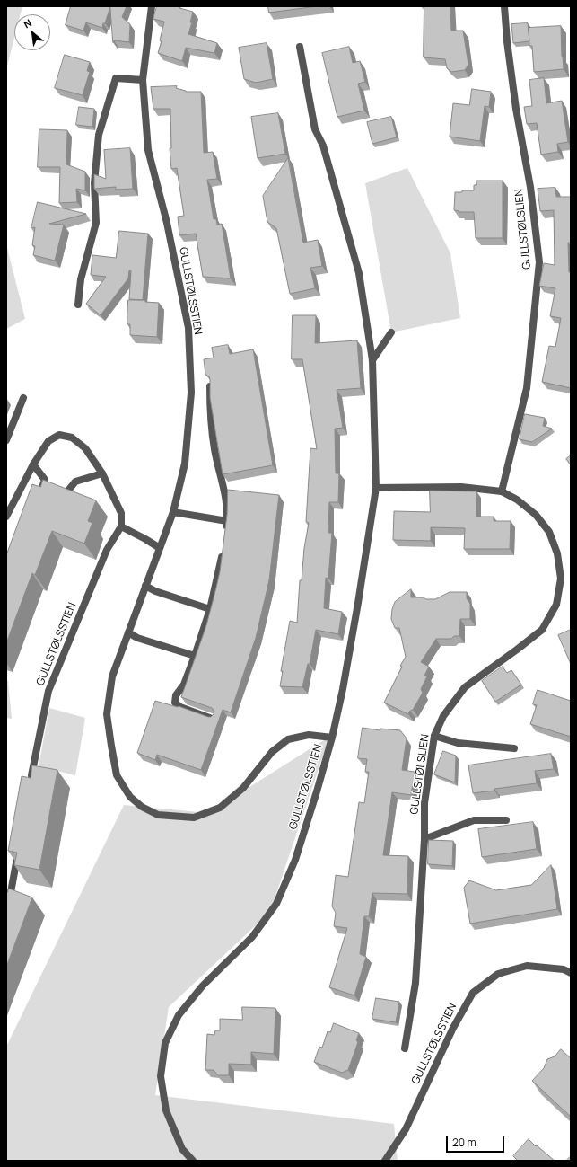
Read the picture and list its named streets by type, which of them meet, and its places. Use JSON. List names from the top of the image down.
{
  "streets": {
    "street": ["GULLSTØLSLIEN", "GULLSTØLSSTIEN"]
  },
  "scale_bar": "20 m",
  "north": "top left"
}
